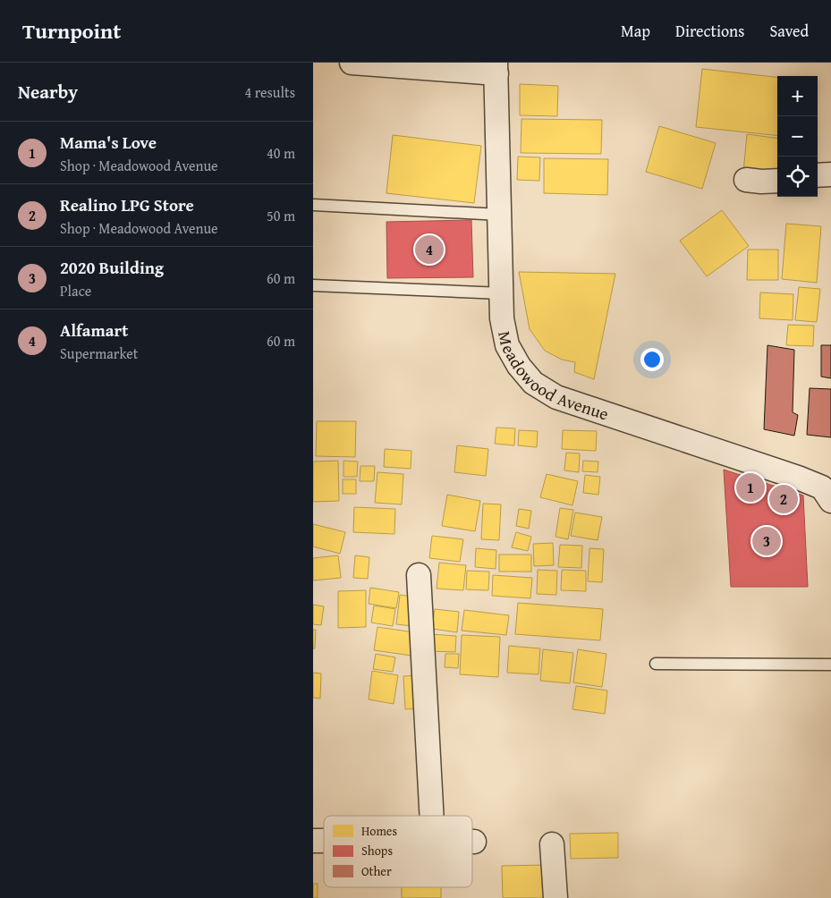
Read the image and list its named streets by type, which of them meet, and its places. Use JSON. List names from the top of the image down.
{
  "streets": {
    "street": ["Meadowood Avenue"]
  },
  "legend": ["Homes", "Shops", "Other"],
  "page": {
    "header": "Turnpoint",
    "nav": ["Map", "Directions", "Saved"],
    "heading": ["Nearby", "4 results"],
    "map_buttons": ["+", "−"],
    "list": [
      {
        "mark": "1",
        "name": "Mama's Love",
        "note": "Shop · Meadowood Avenue",
        "value": "40 m"
      },
      {
        "mark": "2",
        "name": "Realino LPG Store",
        "note": "Shop · Meadowood Avenue",
        "value": "50 m"
      },
      {
        "mark": "3",
        "name": "2020 Building",
        "note": "Place",
        "value": "60 m"
      },
      {
        "mark": "4",
        "name": "Alfamart",
        "note": "Supermarket",
        "value": "60 m"
      }
    ],
    "pins": [
      "4",
      "1",
      "2",
      "3"
    ]
  }
}
